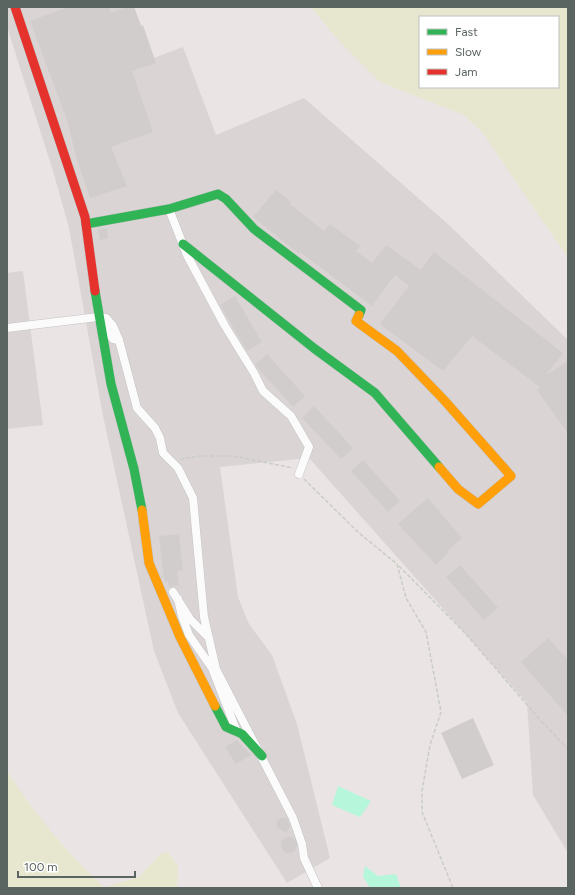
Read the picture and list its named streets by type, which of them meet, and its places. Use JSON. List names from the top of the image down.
{
  "legend": ["Fast", "Slow", "Jam"],
  "scale_bar": "100 m"
}
